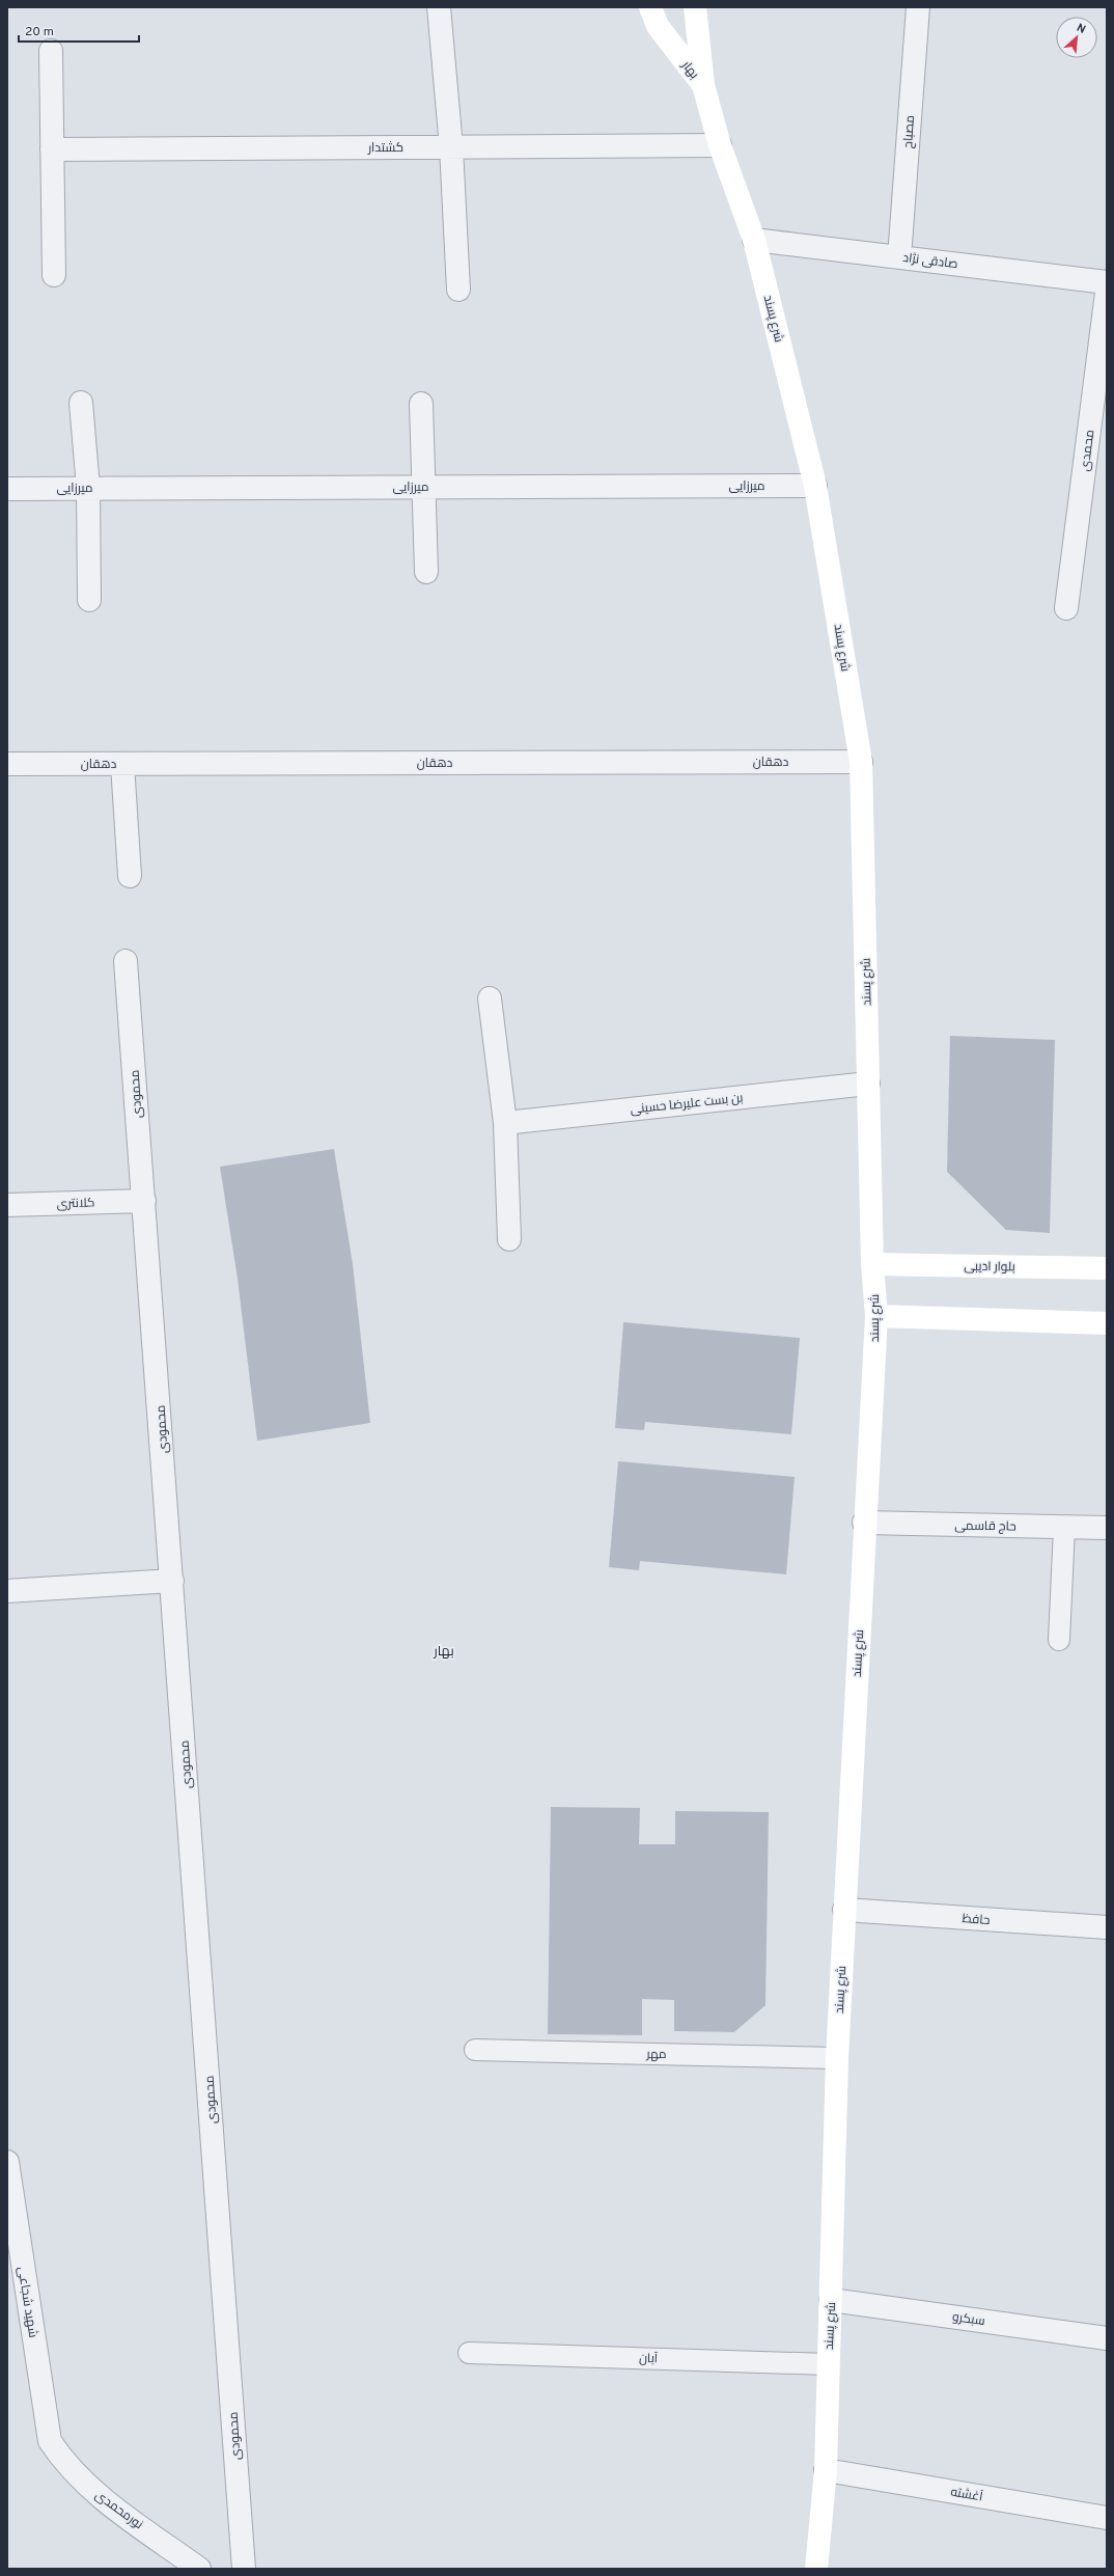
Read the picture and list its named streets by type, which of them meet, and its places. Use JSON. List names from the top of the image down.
{
  "streets": {
    "main road": ["بهار", "شرع پسند", "بلوار ادیبی"],
    "street": [
      "مصباح",
      "کشتدار",
      "صادقی نژاد",
      "محمدی",
      "میرزایی",
      "دهقان",
      "محمودی",
      "بن بست علیرضا حسینی",
      "کلانتری",
      "حاج قاسمی",
      "حافظ",
      "شهید شجاعی",
      "سبکرو",
      "آغشته",
      "نورمحمدی"
    ],
    "lane": ["مهر", "آبان"]
  },
  "crossings": [
    ["بهار", "شرع پسند"],
    ["مصباح", "صادقی نژاد"],
    ["کشتدار", "شرع پسند"],
    ["صادقی نژاد", "شرع پسند"],
    ["شرع پسند", "میرزایی"],
    ["شرع پسند", "دهقان"],
    ["شرع پسند", "بن بست علیرضا حسینی"],
    ["شرع پسند", "بلوار ادیبی"],
    ["شرع پسند", "حاج قاسمی"],
    ["شرع پسند", "حافظ"],
    ["شرع پسند", "مهر"],
    ["شرع پسند", "سبکرو"],
    ["شرع پسند", "آبان"],
    ["شرع پسند", "آغشته"],
    ["محمودی", "کلانتری"],
    ["شهید شجاعی", "نورمحمدی"]
  ],
  "districts": ["بهار"],
  "scale_bar": "20 m",
  "north": "top right"
}
